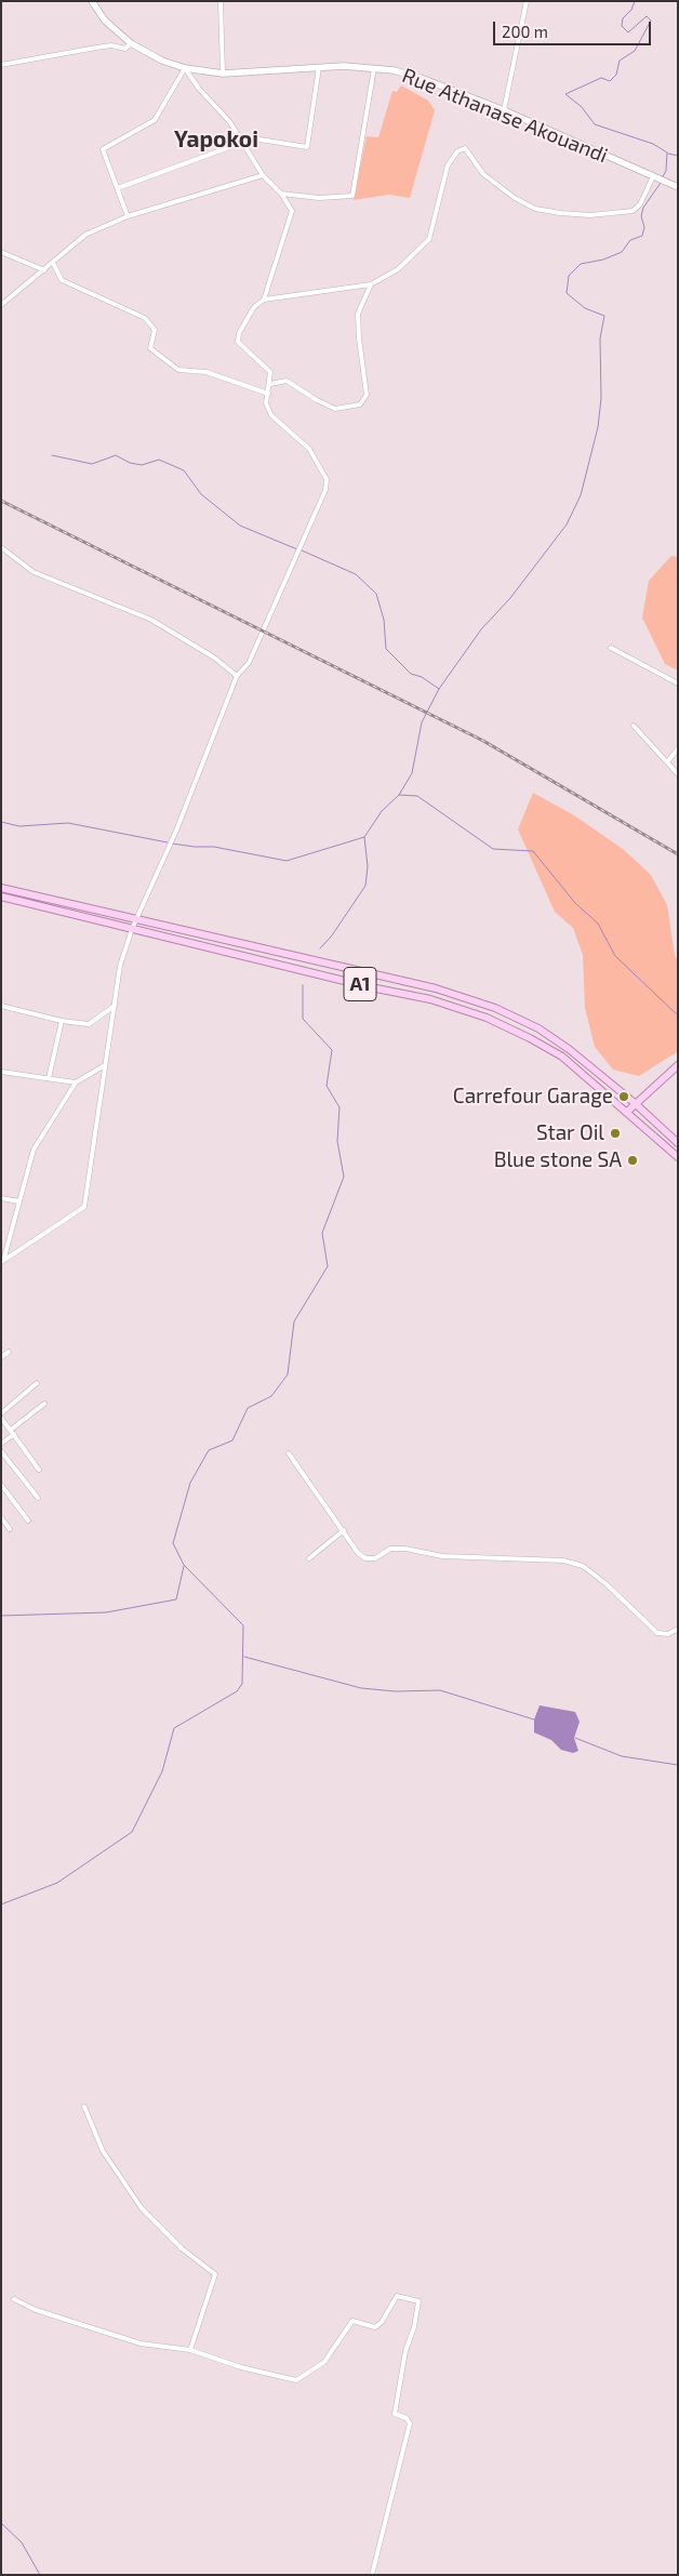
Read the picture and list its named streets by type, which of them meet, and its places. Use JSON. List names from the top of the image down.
{
  "streets": {
    "main road": ["A1"],
    "street": ["Rue Athanase Akouandi"]
  },
  "districts": ["Yapokoi"],
  "places": ["Carrefour Garage", "Star Oil", "Blue stone SA"],
  "scale_bar": "200 m"
}
